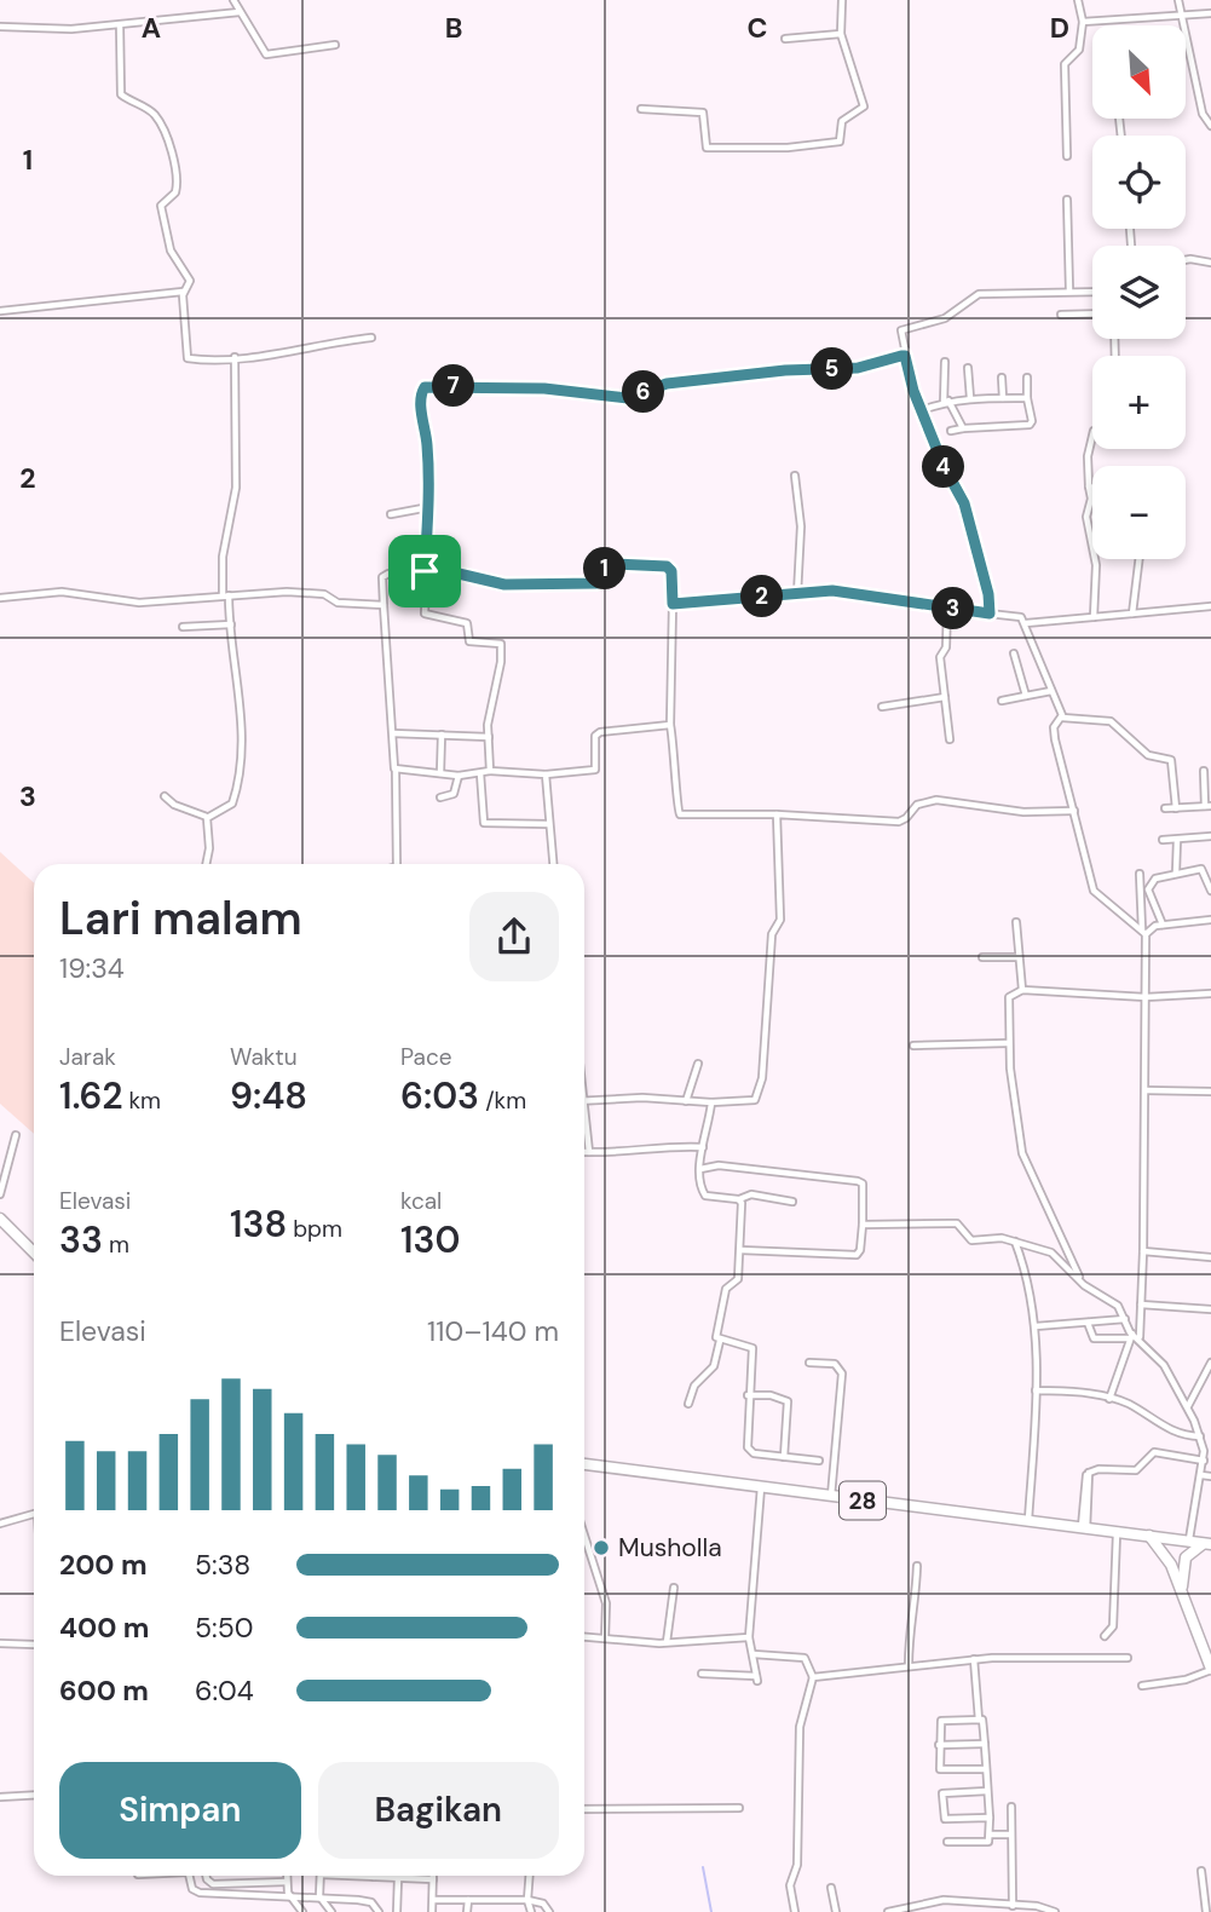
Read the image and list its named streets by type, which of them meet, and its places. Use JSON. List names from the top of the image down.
{
  "streets": {
    "highway": ["28"]
  },
  "places": ["Musholla"],
  "north": "bottom right",
  "page": {
    "map_buttons": ["+", "−"],
    "pins": [
      "5",
      "7",
      "6",
      "4",
      "1",
      "2",
      "3"
    ],
    "heading": ["Lari malam", "19:34"],
    "stats": [
      ["Jarak", "1.62 km"],
      ["Waktu", "9:48"],
      ["Pace", "6:03 /km"],
      ["Elevasi", "33 m"],
      ["138 bpm"],
      ["kcal", "130"]
    ],
    "chart": ["Elevasi", "110–140 m"],
    "list": [
      {
        "name": "200 m",
        "note": "5:38"
      },
      {
        "name": "400 m",
        "note": "5:50"
      },
      {
        "name": "600 m",
        "note": "6:04"
      }
    ],
    "buttons": ["Simpan", "Bagikan"]
  },
  "grid": {
    "columns": [
      "A",
      "B",
      "C",
      "D"
    ],
    "rows": ["1", "2", "3"]
  }
}
